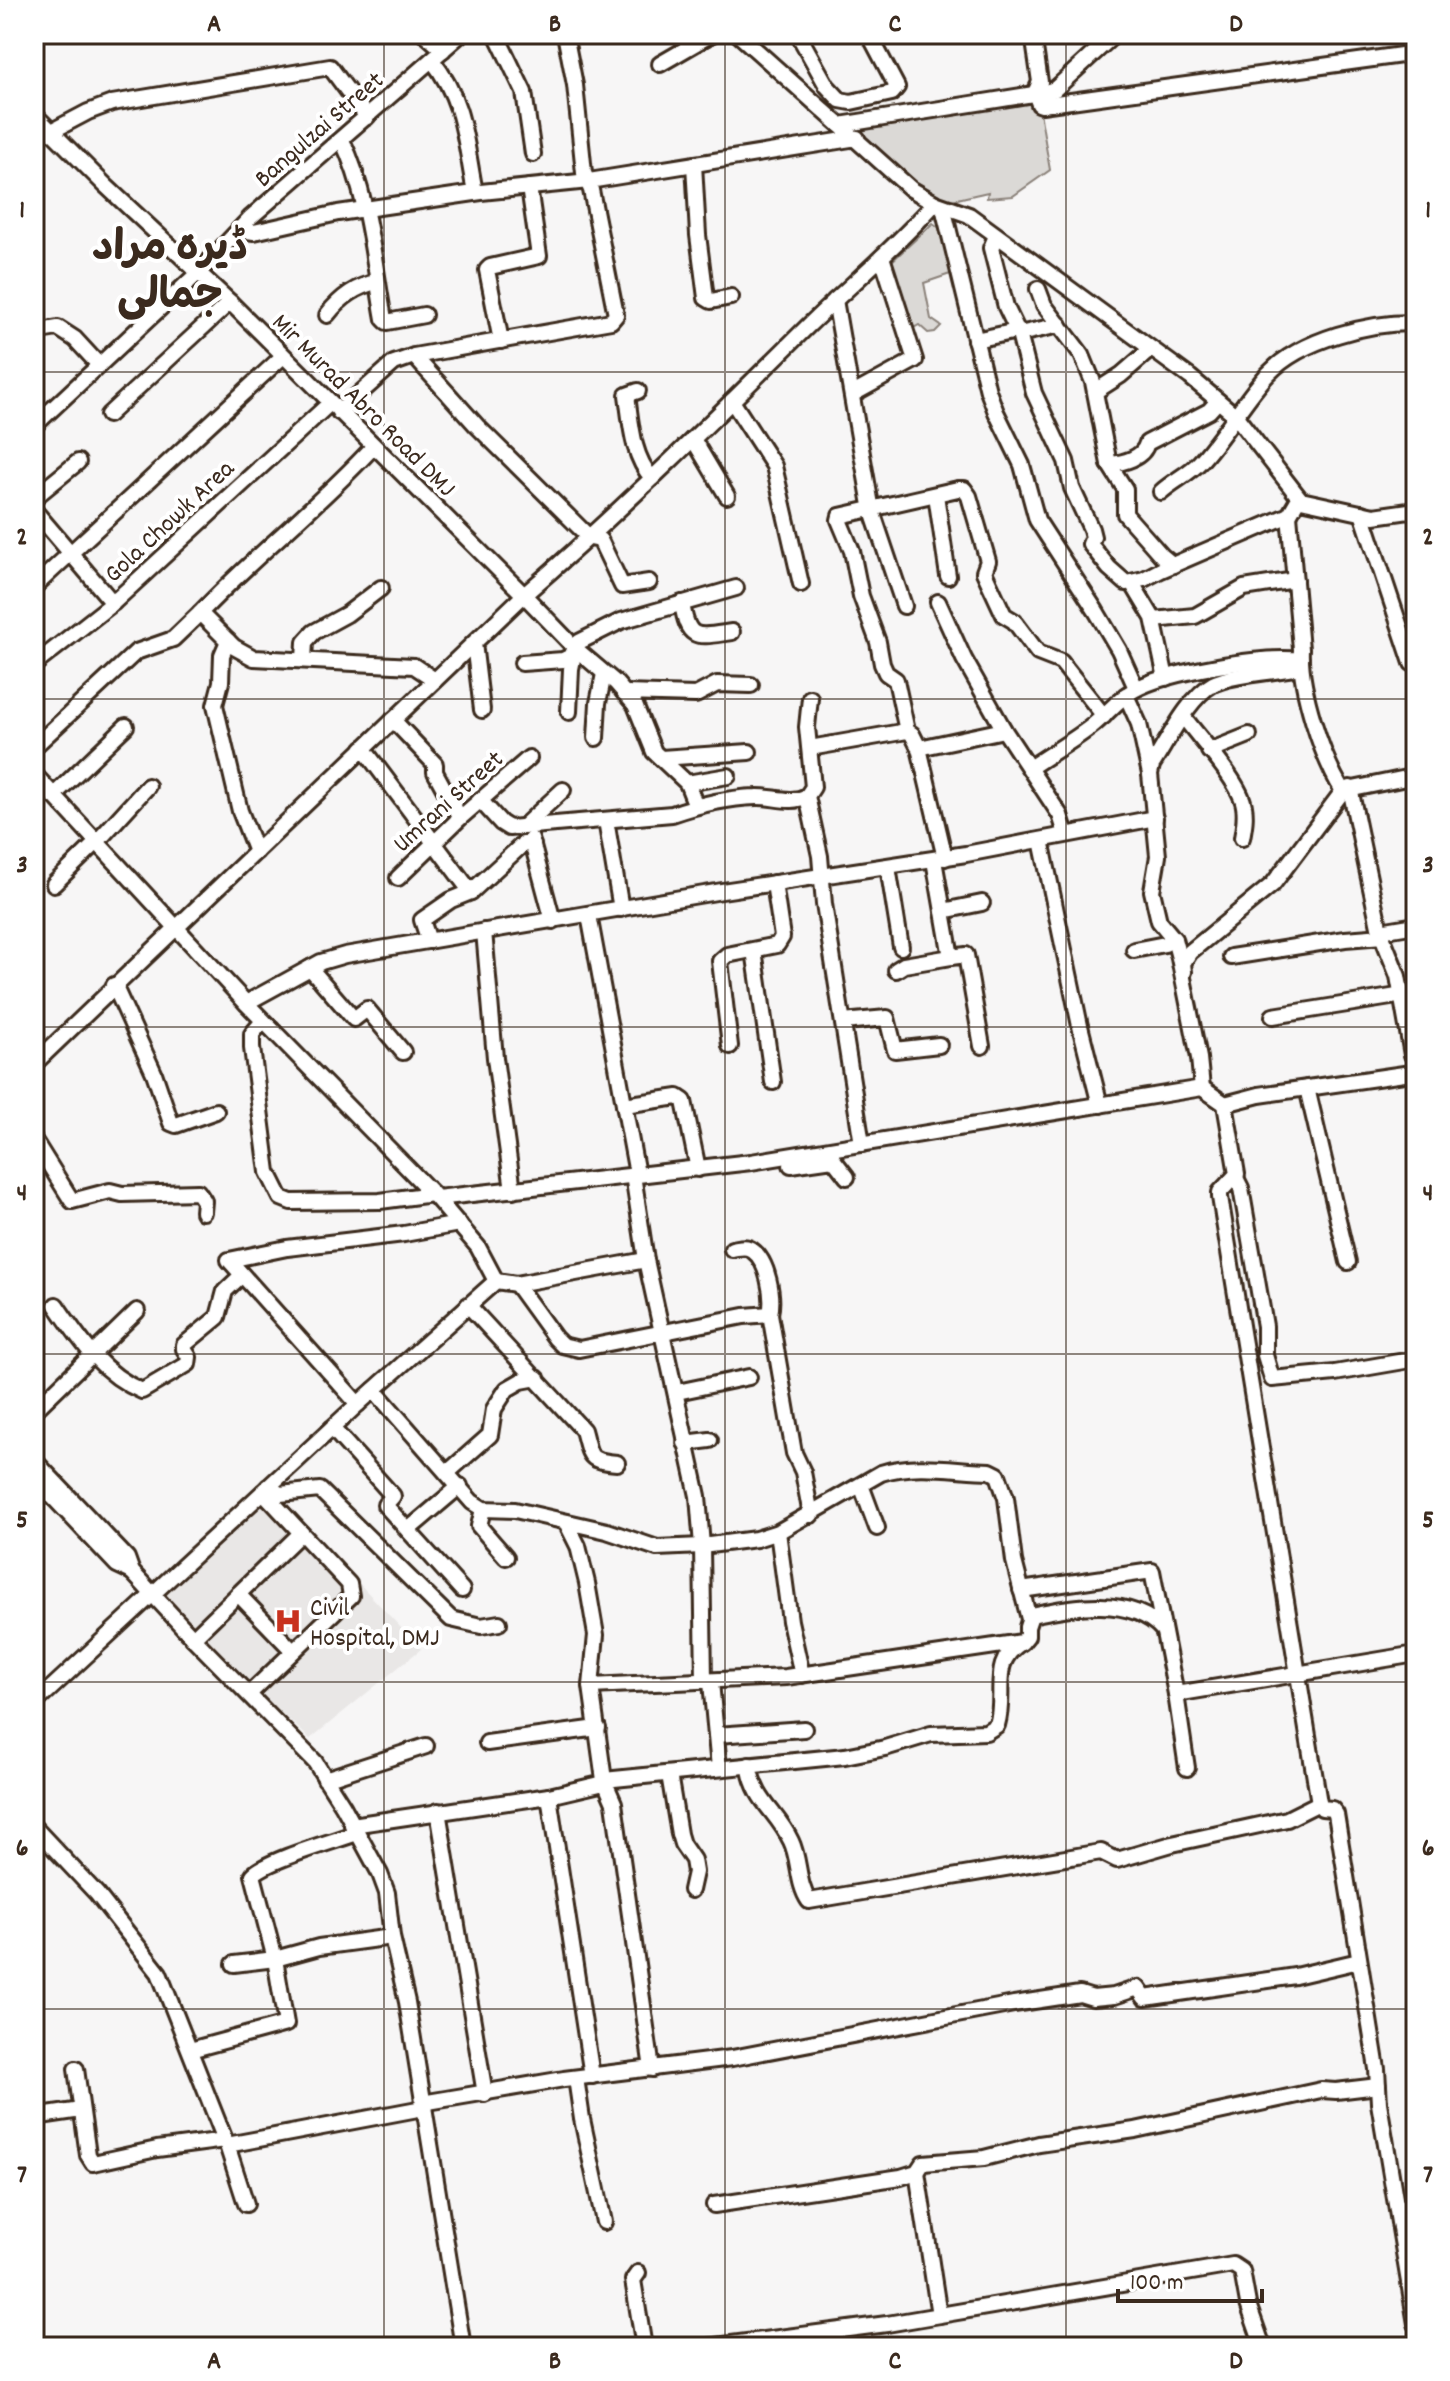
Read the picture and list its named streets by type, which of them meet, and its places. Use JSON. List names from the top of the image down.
{
  "streets": {
    "street": [
      "Bangulzai Street",
      "Mir Murad Abro Road DMJ",
      "Gola Chowk Area",
      "Umrani Street"
    ]
  },
  "crossings": [
    ["Bangulzai Street", "Mir Murad Abro Road DMJ"],
    ["Mir Murad Abro Road DMJ", "Gola Chowk Area"]
  ],
  "districts": ["ڈیرہ مراد جمالی"],
  "places": {
    "hospital": ["Civil Hospital, DMJ"]
  },
  "scale_bar": "100 m",
  "grid": {
    "columns": [
      "A",
      "B",
      "C",
      "D"
    ],
    "rows": [
      "1",
      "2",
      "3",
      "4",
      "5",
      "6",
      "7"
    ]
  }
}
